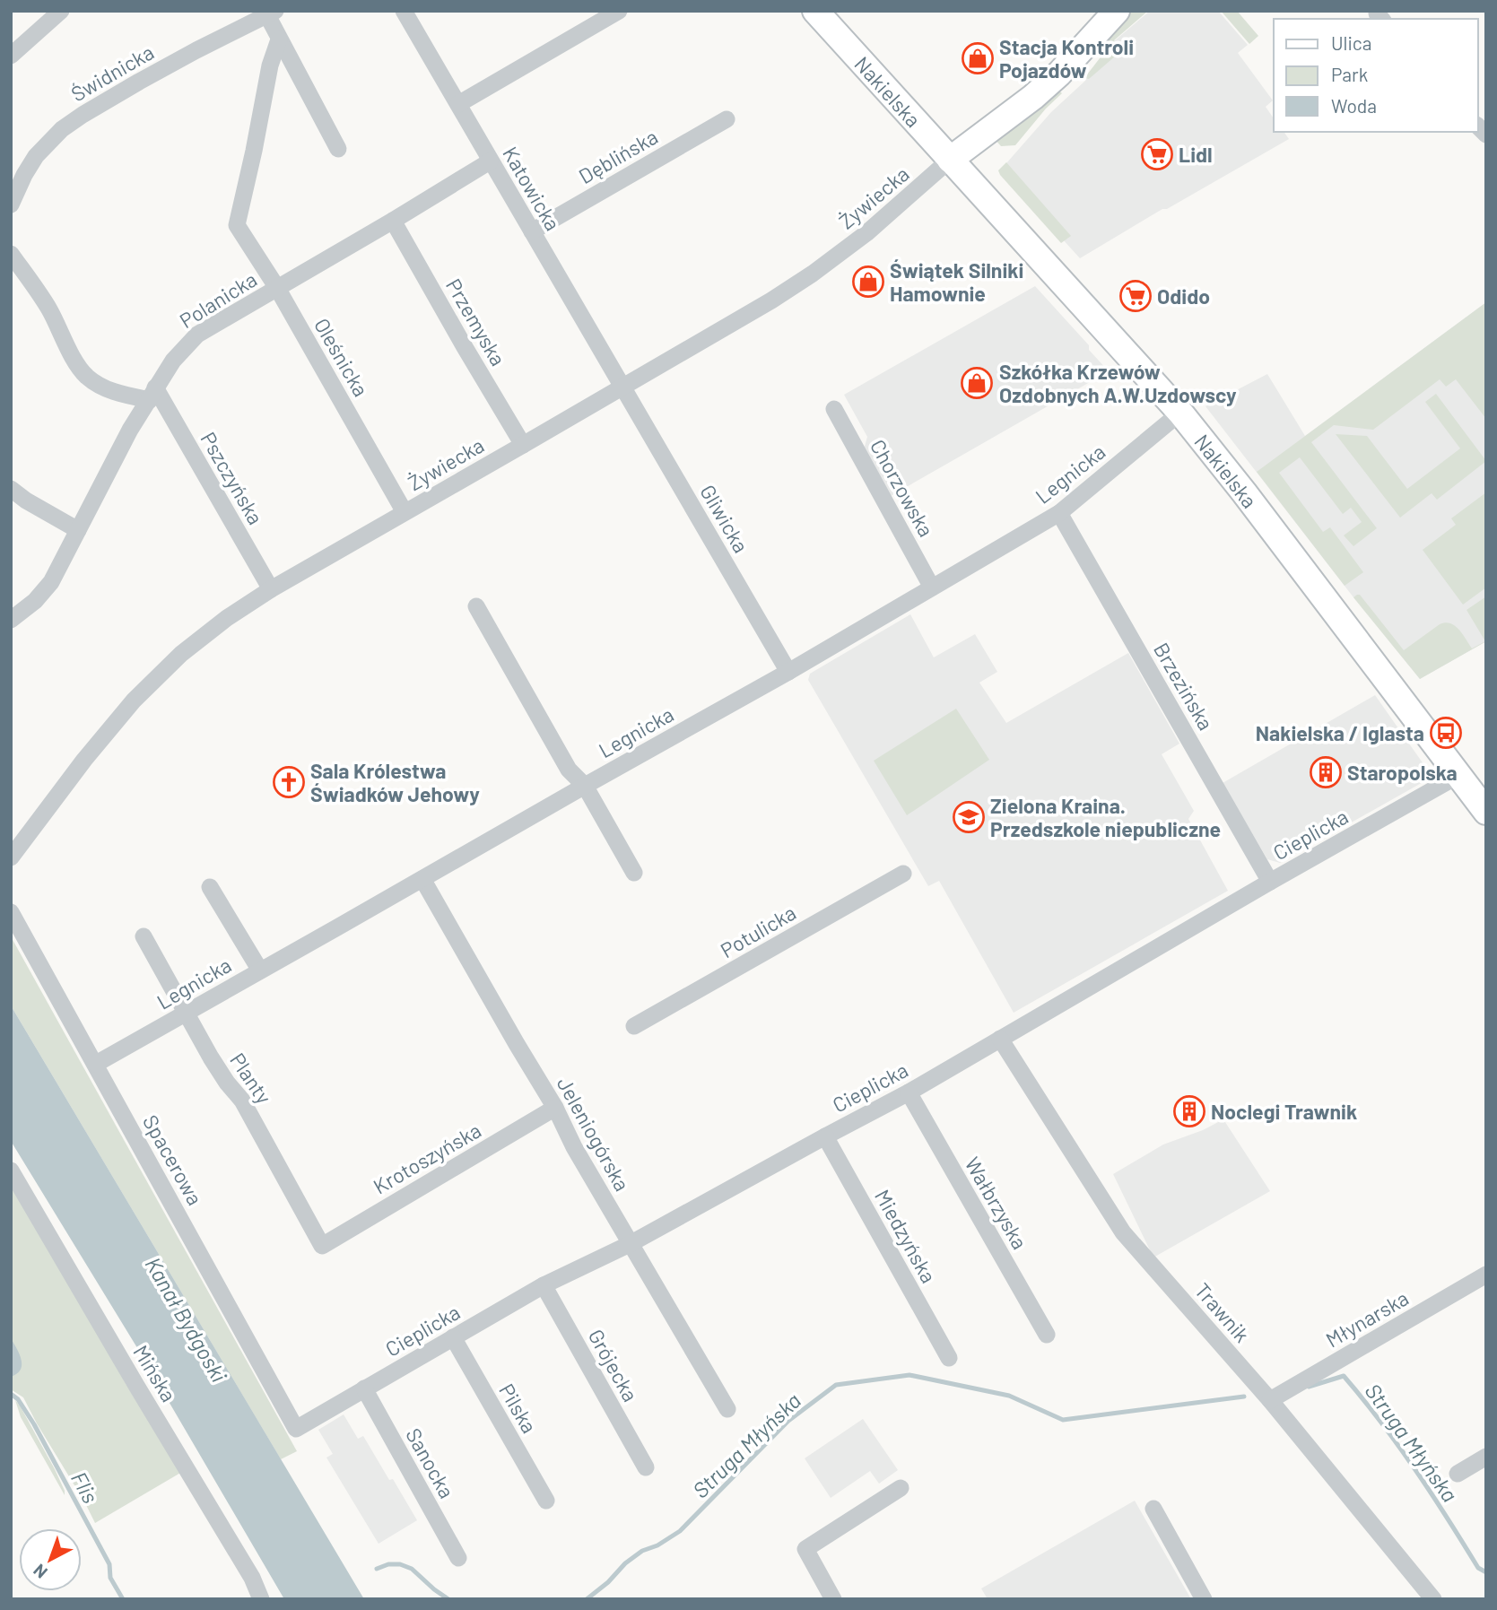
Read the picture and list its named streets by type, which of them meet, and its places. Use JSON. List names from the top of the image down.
{
  "streets": {
    "main road": ["Nakielska"],
    "street": [
      "Świdnicka",
      "Dęblińska",
      "Katowicka",
      "Żywiecka",
      "Polanicka",
      "Przemyska",
      "Oleśnicka",
      "Legnicka",
      "Pszczyńska",
      "Chorzowska",
      "Gliwicka",
      "Brzezińska",
      "Cieplicka",
      "Potulicka",
      "Planty",
      "Jeleniogórska",
      "Krotoszyńska",
      "Spacerowa",
      "Wałbrzyska",
      "Miedzyńska",
      "Trawnik",
      "Młynarska",
      "Grójecka",
      "Mińska",
      "Pilska",
      "Sanocka"
    ]
  },
  "crossings": [
    ["Świdnicka", "Oleśnicka"],
    ["Nakielska", "Żywiecka"],
    ["Nakielska", "Legnicka"],
    ["Nakielska", "Cieplicka"],
    ["Dęblińska", "Katowicka"],
    ["Katowicka", "Żywiecka"],
    ["Katowicka", "Polanicka"],
    ["Katowicka", "Gliwicka"],
    ["Żywiecka", "Przemyska"],
    ["Żywiecka", "Oleśnicka"],
    ["Żywiecka", "Pszczyńska"],
    ["Żywiecka", "Gliwicka"],
    ["Polanicka", "Przemyska"],
    ["Polanicka", "Oleśnicka"],
    ["Polanicka", "Pszczyńska"],
    ["Legnicka", "Chorzowska"],
    ["Legnicka", "Gliwicka"],
    ["Legnicka", "Brzezińska"],
    ["Legnicka", "Planty"],
    ["Legnicka", "Jeleniogórska"],
    ["Legnicka", "Spacerowa"],
    ["Brzezińska", "Cieplicka"],
    ["Cieplicka", "Jeleniogórska"],
    ["Cieplicka", "Spacerowa"],
    ["Cieplicka", "Wałbrzyska"],
    ["Cieplicka", "Miedzyńska"],
    ["Cieplicka", "Trawnik"],
    ["Cieplicka", "Grójecka"],
    ["Cieplicka", "Pilska"],
    ["Cieplicka", "Sanocka"],
    ["Planty", "Krotoszyńska"],
    ["Jeleniogórska", "Krotoszyńska"],
    ["Trawnik", "Młynarska"]
  ],
  "water": ["Kanał Bydgoski", "Struga Młyńska", "Flis"],
  "places": {
    "shop": ["Stacja Kontroli Pojazdów", "Świątek Silniki Hamownie", "Szkółka Krzewów Ozdobnych A.W.Uzdowscy"],
    "supermarket": ["Lidl", "Odido"],
    "bus stop": ["Nakielska / Iglasta"],
    "building": ["Staropolska", "Noclegi Trawnik"],
    "church": ["Sala Królestwa Świadków Jehowy"],
    "school or university": ["Zielona Kraina. Przedszkole niepubliczne"]
  },
  "legend": ["Ulica", "Park", "Woda"],
  "north": "bottom left"
}
